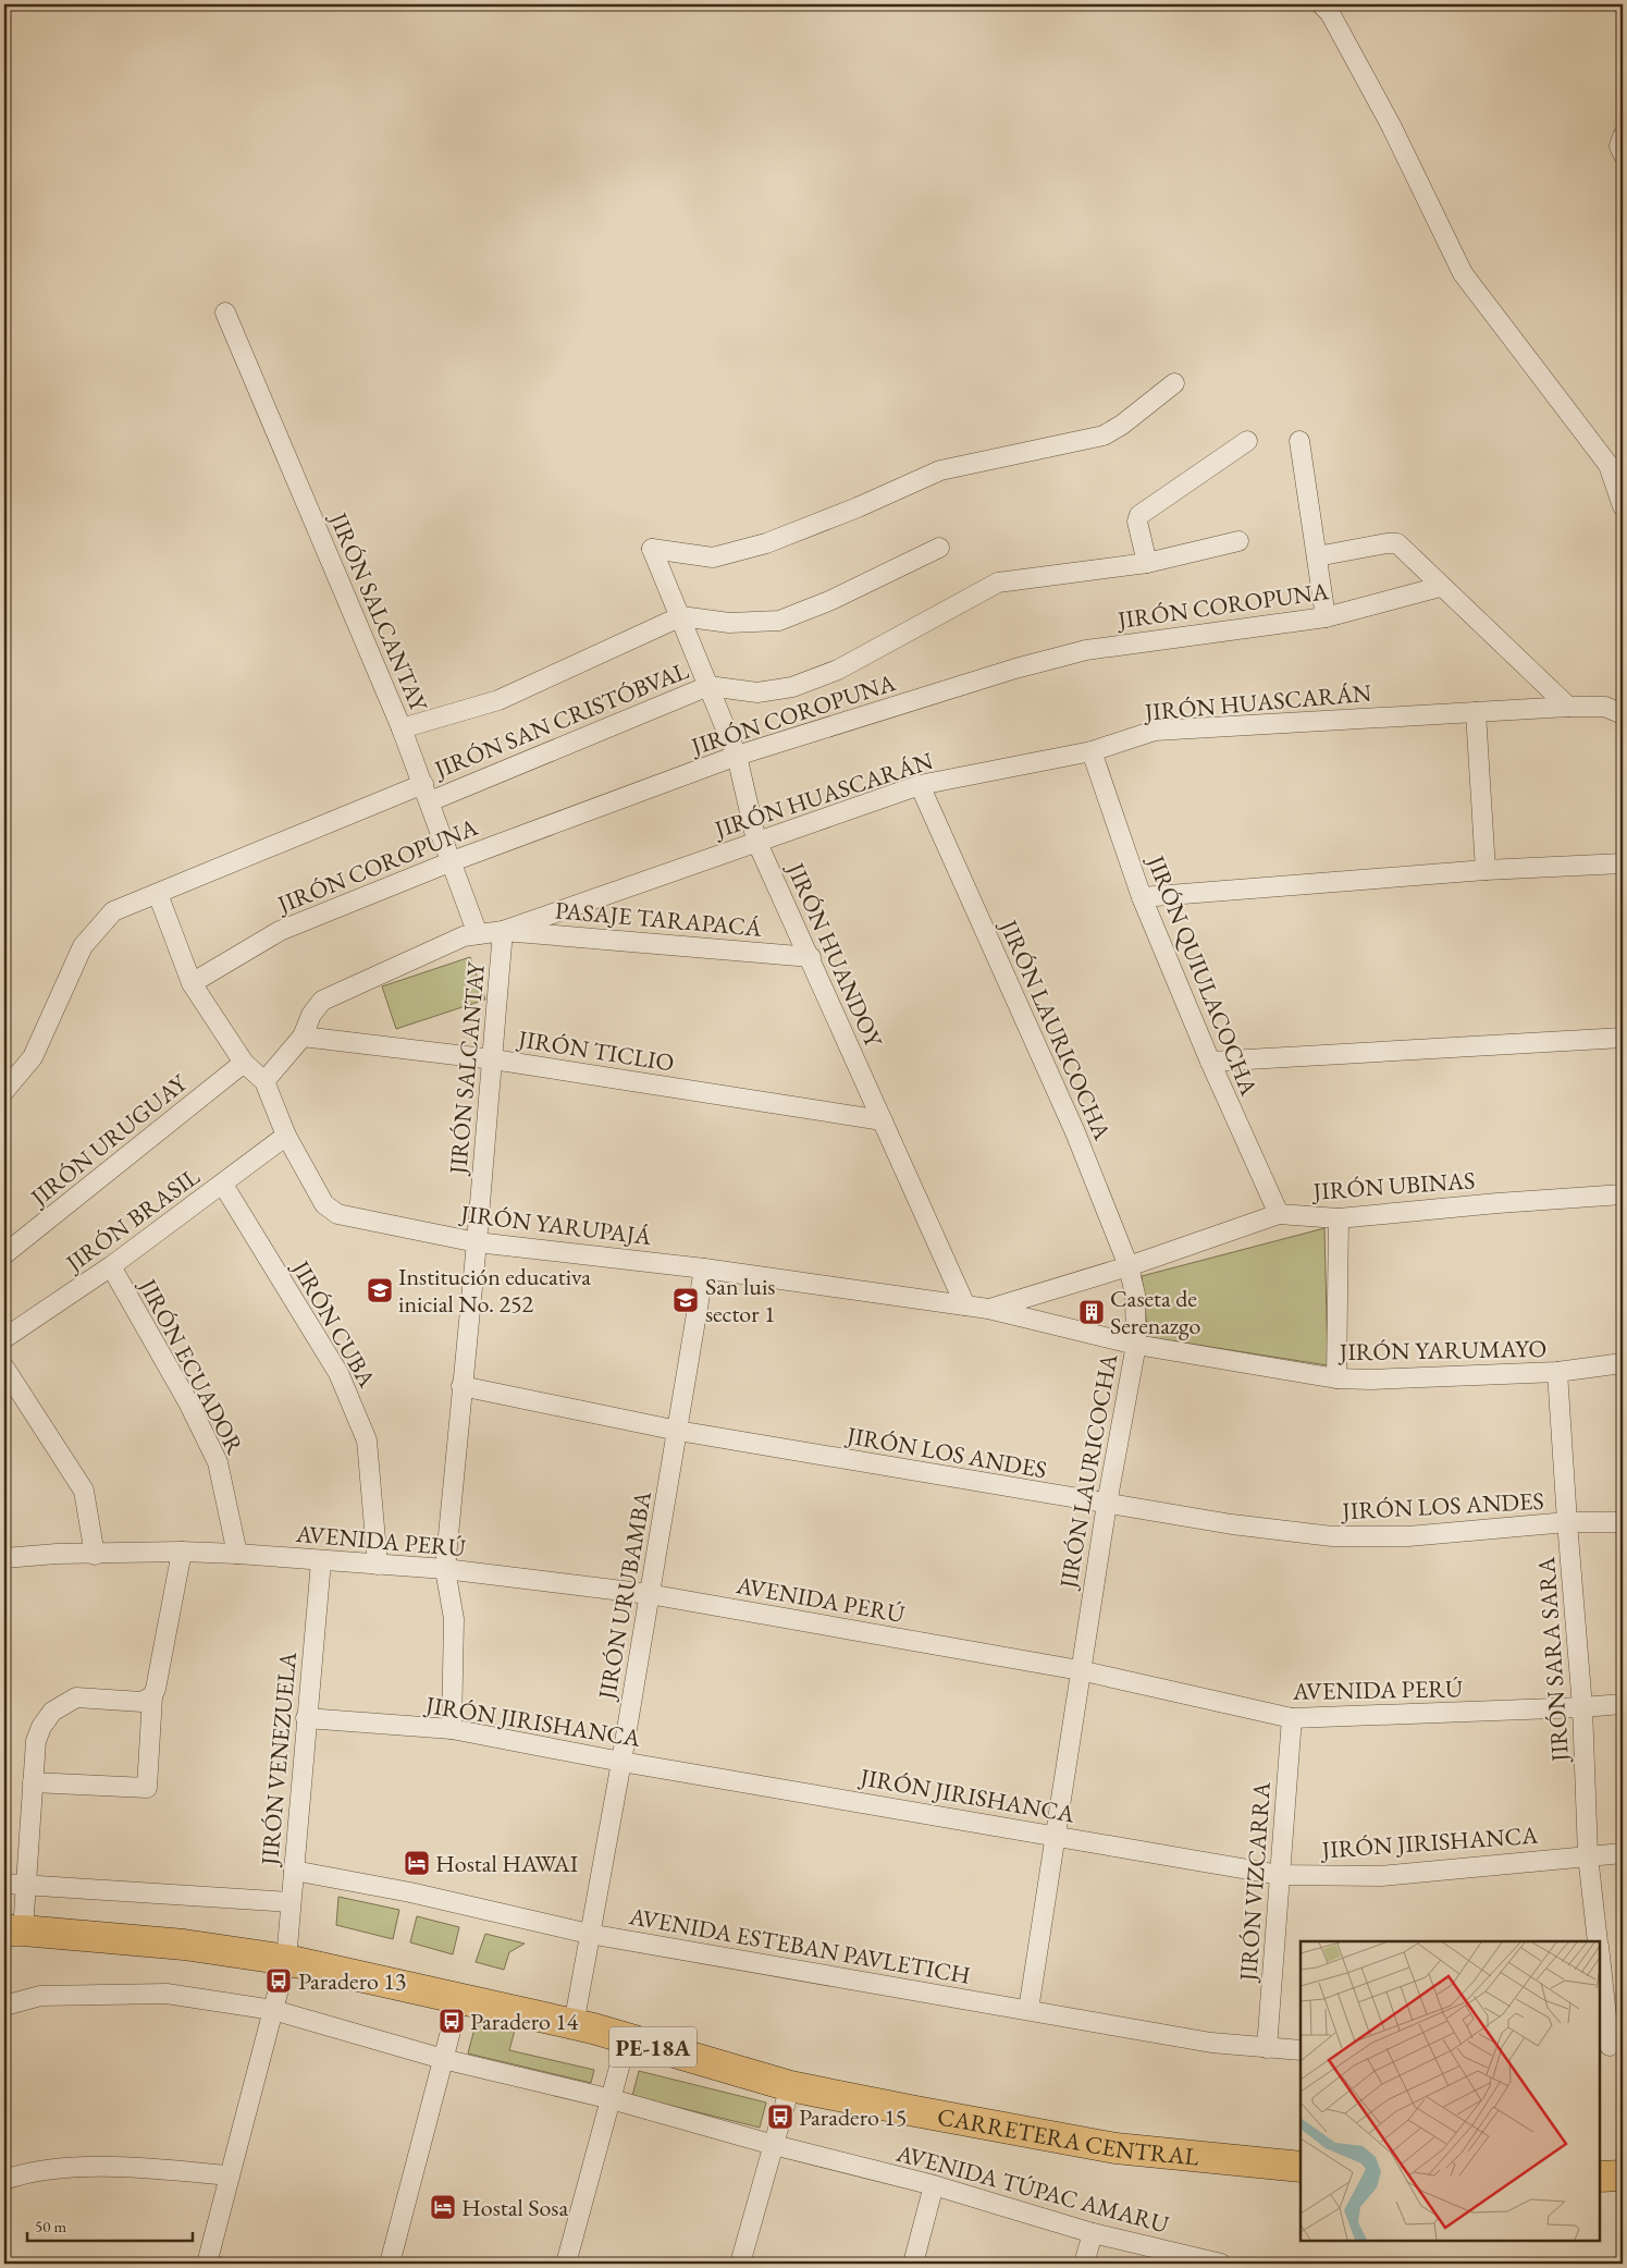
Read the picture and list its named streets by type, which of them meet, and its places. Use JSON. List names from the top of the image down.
{
  "streets": {
    "highway": ["PE-18A", "CARRETERA CENTRAL"],
    "street": [
      "JIRÓN COROPUNA",
      "JIRÓN SALCANTAY",
      "JIRÓN HUASCARÁN",
      "JIRÓN SAN CRISTÓBVAL",
      "PASAJE TARAPACÁ",
      "JIRÓN HUANDOY",
      "JIRÓN QUIULACOCHA",
      "JIRÓN LAURICOCHA",
      "JIRÓN TICLIO",
      "JIRÓN URUGUAY",
      "JIRÓN UBINAS",
      "JIRÓN BRASIL",
      "JIRÓN YARUPAJÁ",
      "JIRÓN CUBA",
      "JIRÓN YARUMAYO",
      "JIRÓN ECUADOR",
      "JIRÓN LOS ANDES",
      "AVENIDA PERÚ",
      "JIRÓN URUBAMBA",
      "JIRÓN SARA SARA",
      "JIRÓN JIRISHANCA",
      "JIRÓN VENEZUELA",
      "JIRÓN VIZCARRA",
      "AVENIDA ESTEBAN PAVLETICH",
      "AVENIDA TÚPAC AMARU"
    ]
  },
  "crossings": [
    ["JIRÓN COROPUNA", "JIRÓN SALCANTAY"],
    ["JIRÓN COROPUNA", "JIRÓN HUANDOY"],
    ["JIRÓN COROPUNA", "JIRÓN YARUPAJÁ"],
    ["JIRÓN SALCANTAY", "JIRÓN HUASCARÁN"],
    ["JIRÓN SALCANTAY", "JIRÓN SAN CRISTÓBVAL"],
    ["JIRÓN SALCANTAY", "PASAJE TARAPACÁ"],
    ["JIRÓN SALCANTAY", "JIRÓN TICLIO"],
    ["JIRÓN SALCANTAY", "JIRÓN YARUPAJÁ"],
    ["JIRÓN SALCANTAY", "JIRÓN LOS ANDES"],
    ["JIRÓN SALCANTAY", "AVENIDA PERÚ"],
    ["JIRÓN SALCANTAY", "JIRÓN JIRISHANCA"],
    ["JIRÓN HUASCARÁN", "PASAJE TARAPACÁ"],
    ["JIRÓN HUASCARÁN", "JIRÓN HUANDOY"],
    ["JIRÓN HUASCARÁN", "JIRÓN QUIULACOCHA"],
    ["JIRÓN HUASCARÁN", "JIRÓN LAURICOCHA"],
    ["JIRÓN HUASCARÁN", "JIRÓN TICLIO"],
    ["JIRÓN HUASCARÁN", "JIRÓN YARUPAJÁ"],
    ["JIRÓN SAN CRISTÓBVAL", "JIRÓN HUANDOY"],
    ["JIRÓN SAN CRISTÓBVAL", "JIRÓN YARUPAJÁ"],
    ["PASAJE TARAPACÁ", "JIRÓN HUANDOY"],
    ["JIRÓN HUANDOY", "JIRÓN TICLIO"],
    ["JIRÓN HUANDOY", "JIRÓN YARUPAJÁ"],
    ["JIRÓN QUIULACOCHA", "JIRÓN UBINAS"],
    ["JIRÓN LAURICOCHA", "JIRÓN UBINAS"],
    ["JIRÓN LAURICOCHA", "JIRÓN YARUPAJÁ"],
    ["JIRÓN LAURICOCHA", "JIRÓN YARUMAYO"],
    ["JIRÓN LAURICOCHA", "JIRÓN LOS ANDES"],
    ["JIRÓN LAURICOCHA", "AVENIDA PERÚ"],
    ["JIRÓN LAURICOCHA", "JIRÓN JIRISHANCA"],
    ["JIRÓN LAURICOCHA", "AVENIDA ESTEBAN PAVLETICH"],
    ["JIRÓN URUGUAY", "JIRÓN YARUPAJÁ"],
    ["JIRÓN UBINAS", "JIRÓN YARUPAJÁ"],
    ["JIRÓN BRASIL", "JIRÓN YARUPAJÁ"],
    ["JIRÓN BRASIL", "JIRÓN CUBA"],
    ["JIRÓN BRASIL", "JIRÓN ECUADOR"],
    ["JIRÓN YARUPAJÁ", "JIRÓN YARUMAYO"],
    ["JIRÓN YARUPAJÁ", "JIRÓN URUBAMBA"],
    ["JIRÓN CUBA", "AVENIDA PERÚ"],
    ["JIRÓN YARUMAYO", "JIRÓN SARA SARA"],
    ["JIRÓN ECUADOR", "AVENIDA PERÚ"],
    ["JIRÓN LOS ANDES", "JIRÓN URUBAMBA"],
    ["JIRÓN LOS ANDES", "JIRÓN SARA SARA"],
    ["AVENIDA PERÚ", "JIRÓN URUBAMBA"],
    ["AVENIDA PERÚ", "JIRÓN SARA SARA"],
    ["AVENIDA PERÚ", "JIRÓN VENEZUELA"],
    ["AVENIDA PERÚ", "JIRÓN VIZCARRA"],
    ["JIRÓN URUBAMBA", "JIRÓN JIRISHANCA"],
    ["JIRÓN URUBAMBA", "AVENIDA ESTEBAN PAVLETICH"],
    ["JIRÓN URUBAMBA", "CARRETERA CENTRAL"],
    ["JIRÓN SARA SARA", "JIRÓN JIRISHANCA"],
    ["JIRÓN JIRISHANCA", "JIRÓN VENEZUELA"],
    ["JIRÓN JIRISHANCA", "JIRÓN VIZCARRA"],
    ["JIRÓN VENEZUELA", "AVENIDA ESTEBAN PAVLETICH"],
    ["JIRÓN VENEZUELA", "CARRETERA CENTRAL"],
    ["JIRÓN VENEZUELA", "AVENIDA TÚPAC AMARU"],
    ["JIRÓN VIZCARRA", "AVENIDA ESTEBAN PAVLETICH"]
  ],
  "places": {
    "school or university": ["Institución educativa inicial No. 252", "San luis sector 1"],
    "building": ["Caseta de Serenazgo"],
    "hotel": ["Hostal HAWAI", "Hostal Sosa"],
    "bus stop": ["Paradero 13", "Paradero 14", "Paradero 15"]
  },
  "scale_bar": "50 m"
}
